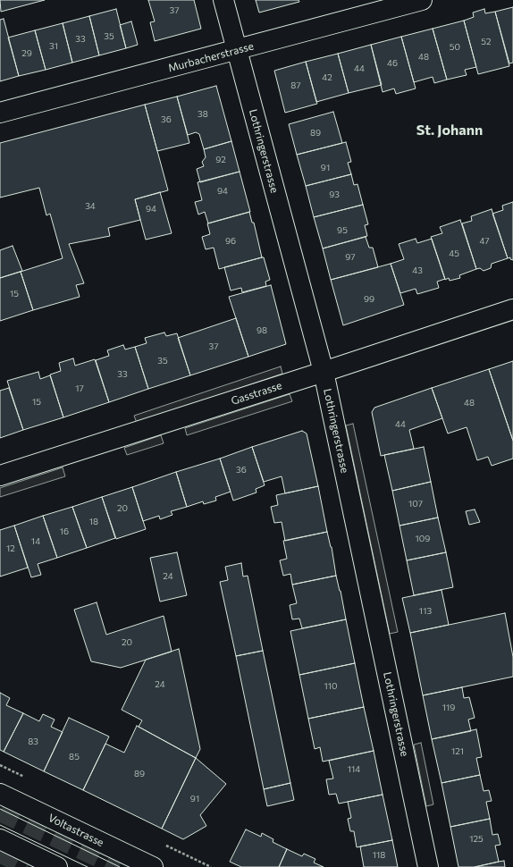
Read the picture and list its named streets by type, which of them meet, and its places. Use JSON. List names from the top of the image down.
{
  "streets": {
    "street": [
      "Murbacherstrasse",
      "Lothringerstrasse",
      "Gasstrasse",
      "Voltastrasse"
    ]
  },
  "crossings": [
    ["Murbacherstrasse", "Lothringerstrasse"],
    ["Lothringerstrasse", "Gasstrasse"]
  ],
  "districts": ["St. Johann"],
  "house_numbers": [
    "37",
    "35",
    "33",
    "52",
    "31",
    "50",
    "29",
    "48",
    "46",
    "44",
    "42",
    "87",
    "38",
    "36",
    "89",
    "92",
    "91",
    "94",
    "93",
    "34",
    "94",
    "95",
    "96",
    "47",
    "45",
    "97",
    "43",
    "15",
    "99",
    "98",
    "37",
    "35",
    "33",
    "17",
    "15",
    "48",
    "44",
    "36",
    "107",
    "20",
    "18",
    "16",
    "109",
    "14",
    "12",
    "24",
    "113",
    "20",
    "24",
    "110",
    "119",
    "83",
    "121",
    "85",
    "114",
    "89",
    "91",
    "125",
    "118"
  ]
}
